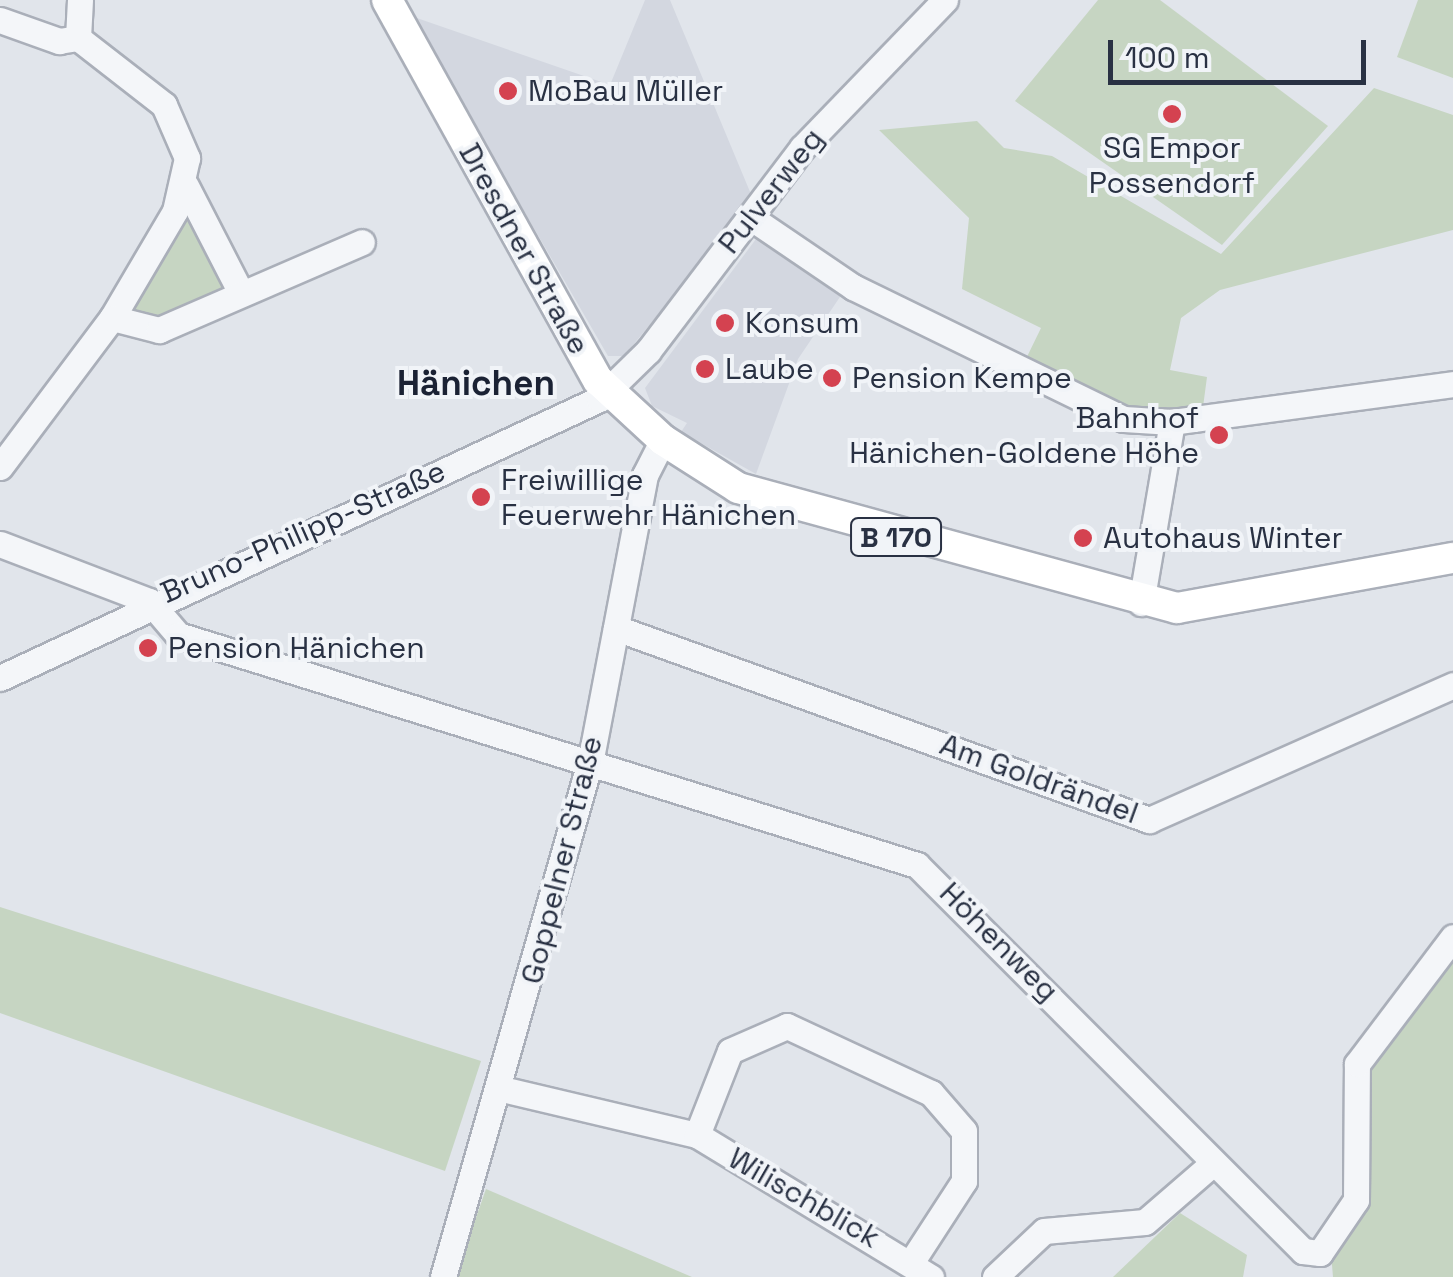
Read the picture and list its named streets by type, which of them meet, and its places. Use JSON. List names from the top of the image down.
{
  "streets": {
    "main road": ["Dresdner Straße", "B 170"],
    "street": [
      "Pulverweg",
      "Bruno-Philipp-Straße",
      "Am Goldrändel",
      "Goppelner Straße",
      "Höhenweg",
      "Wilischblick"
    ]
  },
  "crossings": [
    ["Pulverweg", "Dresdner Straße"],
    ["Pulverweg", "Bruno-Philipp-Straße"],
    ["Dresdner Straße", "Bruno-Philipp-Straße"],
    ["Dresdner Straße", "Goppelner Straße"],
    ["Bruno-Philipp-Straße", "Höhenweg"],
    ["Am Goldrändel", "Goppelner Straße"],
    ["Goppelner Straße", "Höhenweg"],
    ["Goppelner Straße", "Wilischblick"]
  ],
  "districts": ["Hänichen"],
  "places": [
    "MoBau Müller",
    "SG Empor Possendorf",
    "Konsum",
    "Laube",
    "Pension Kempe",
    "Bahnhof Hänichen-Goldene Höhe",
    "Freiwillige Feuerwehr Hänichen",
    "Autohaus Winter",
    "Pension Hänichen"
  ],
  "scale_bar": "100 m"
}
